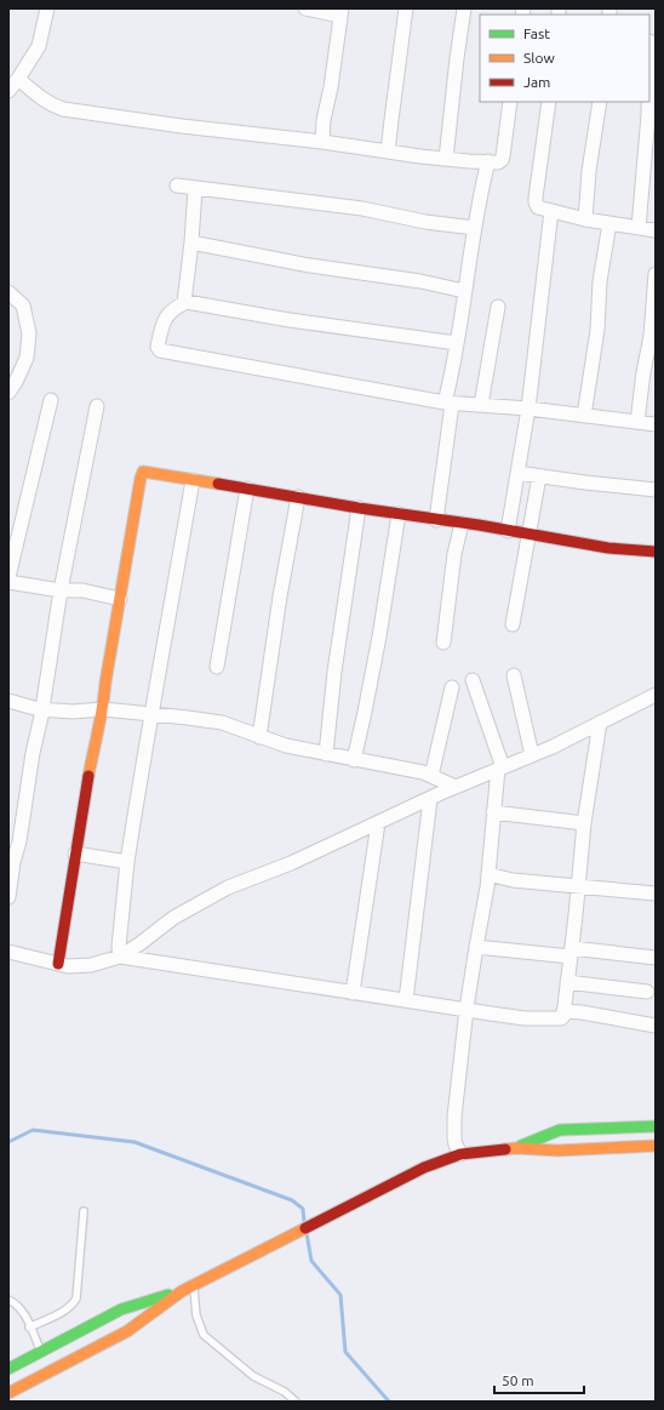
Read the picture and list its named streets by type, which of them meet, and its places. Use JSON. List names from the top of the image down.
{
  "legend": ["Fast", "Slow", "Jam"],
  "scale_bar": "50 m"
}
